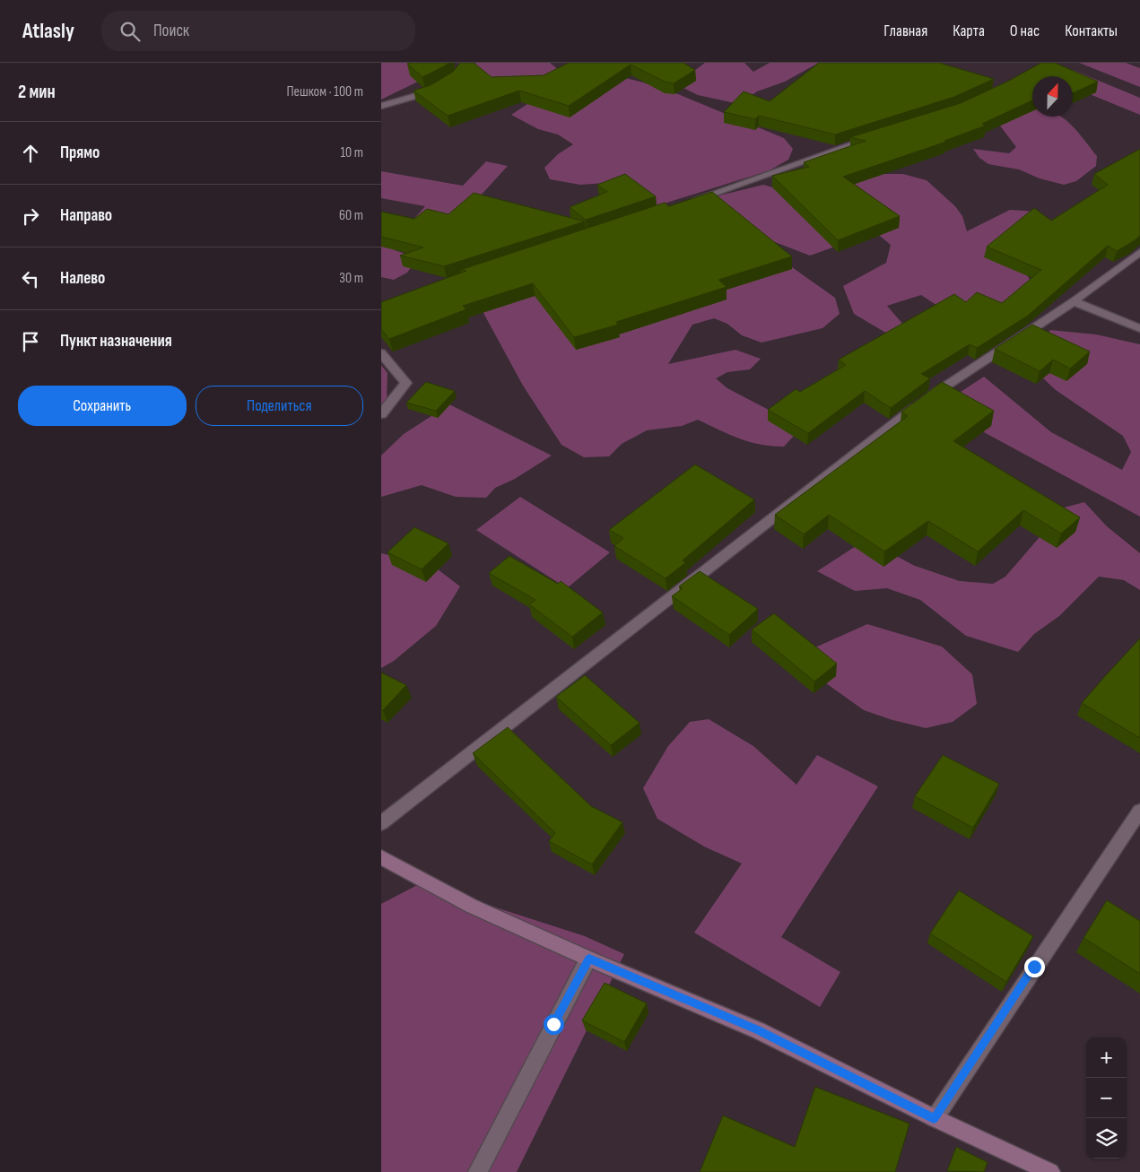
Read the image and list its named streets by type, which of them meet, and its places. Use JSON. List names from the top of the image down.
{
  "north": "top",
  "page": {
    "header": "Atlasly",
    "search": "Поиск",
    "nav": [
      "Главная",
      "Карта",
      "О нас",
      "Контакты"
    ],
    "heading": ["2 мин", "Пешком · 100 m"],
    "list": [
      ["Прямо", "10 m"],
      ["Направо", "60 m"],
      ["Налево", "30 m"],
      "Пункт назначения"
    ],
    "buttons": ["Сохранить", "Поделиться"],
    "map_buttons": ["+", "−"]
  }
}
